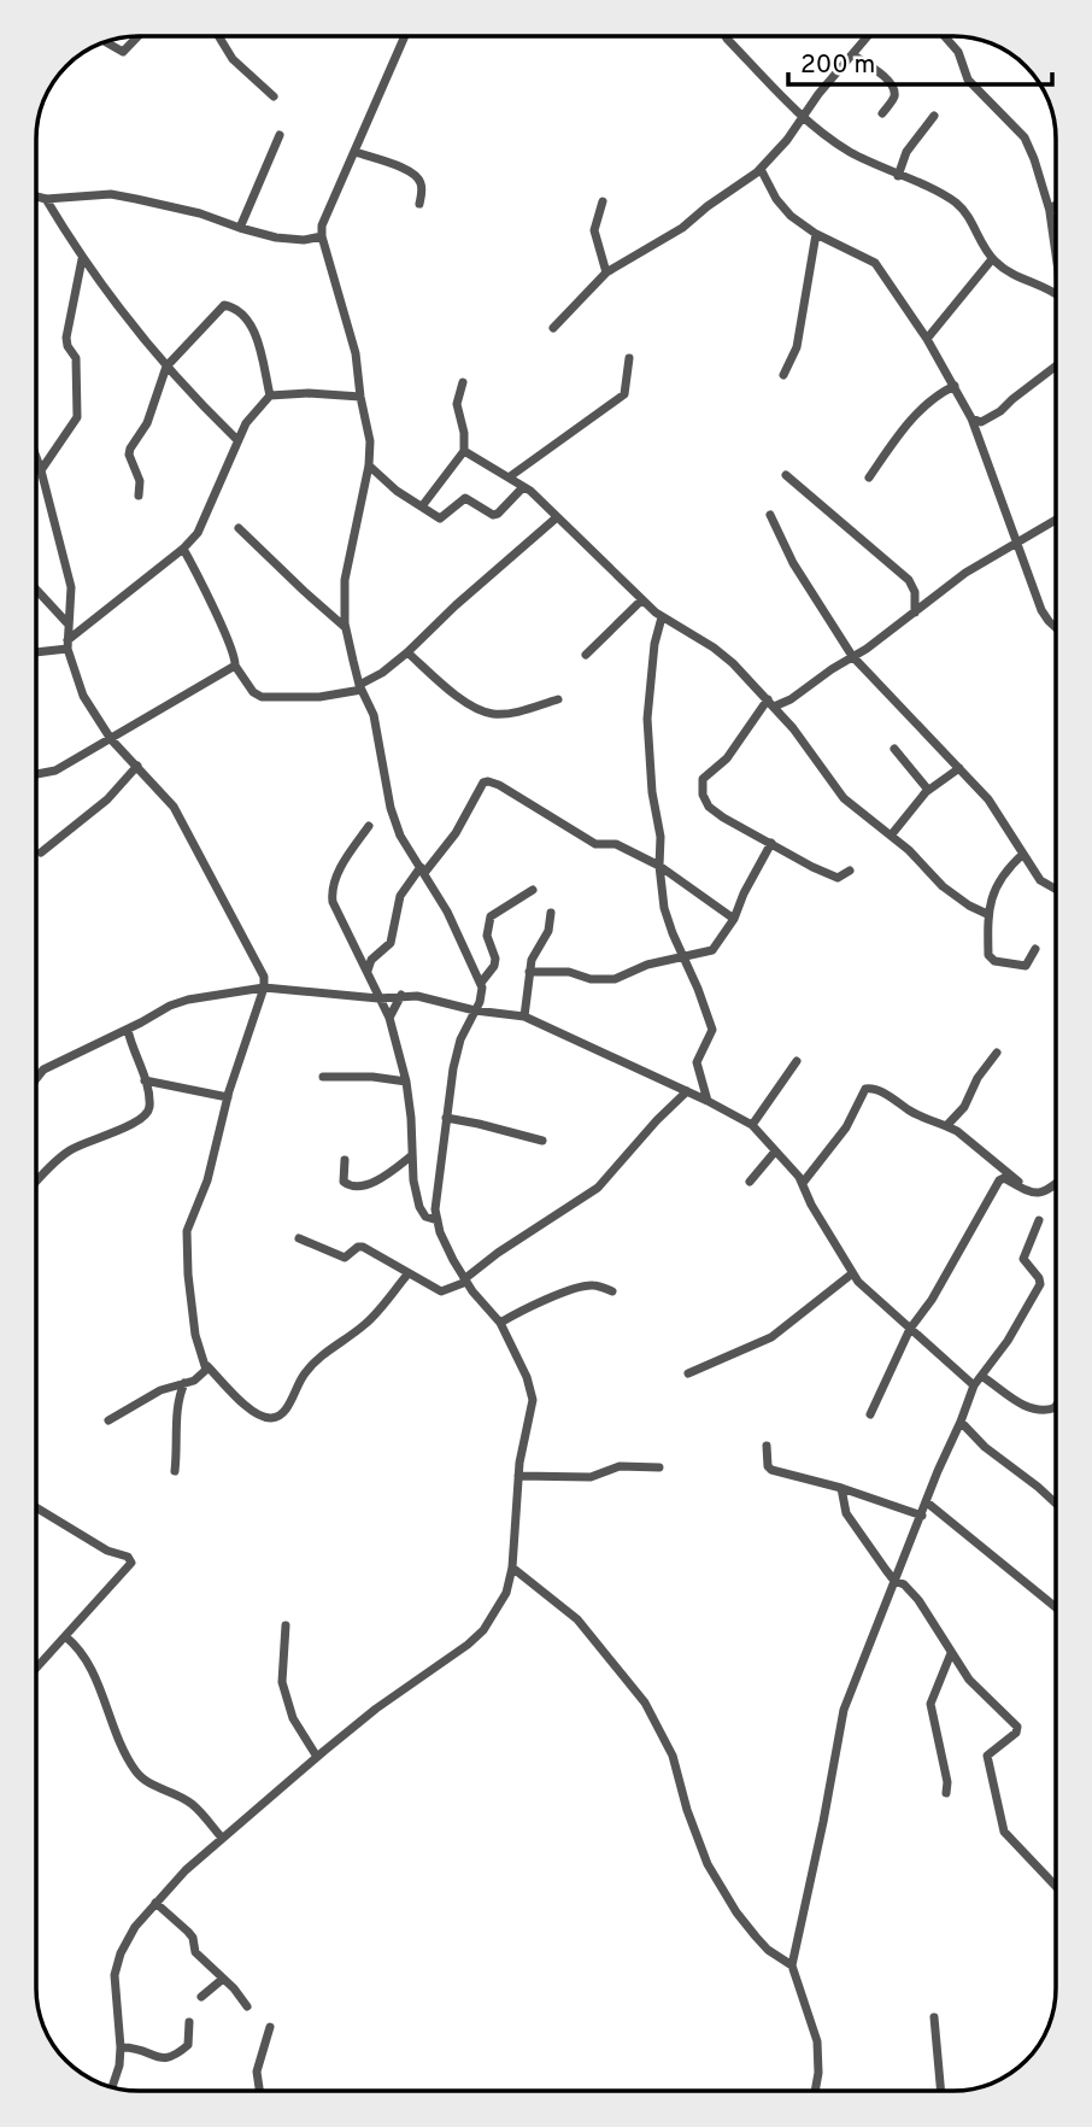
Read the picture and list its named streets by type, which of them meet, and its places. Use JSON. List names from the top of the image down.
{
  "scale_bar": "200 m"
}
